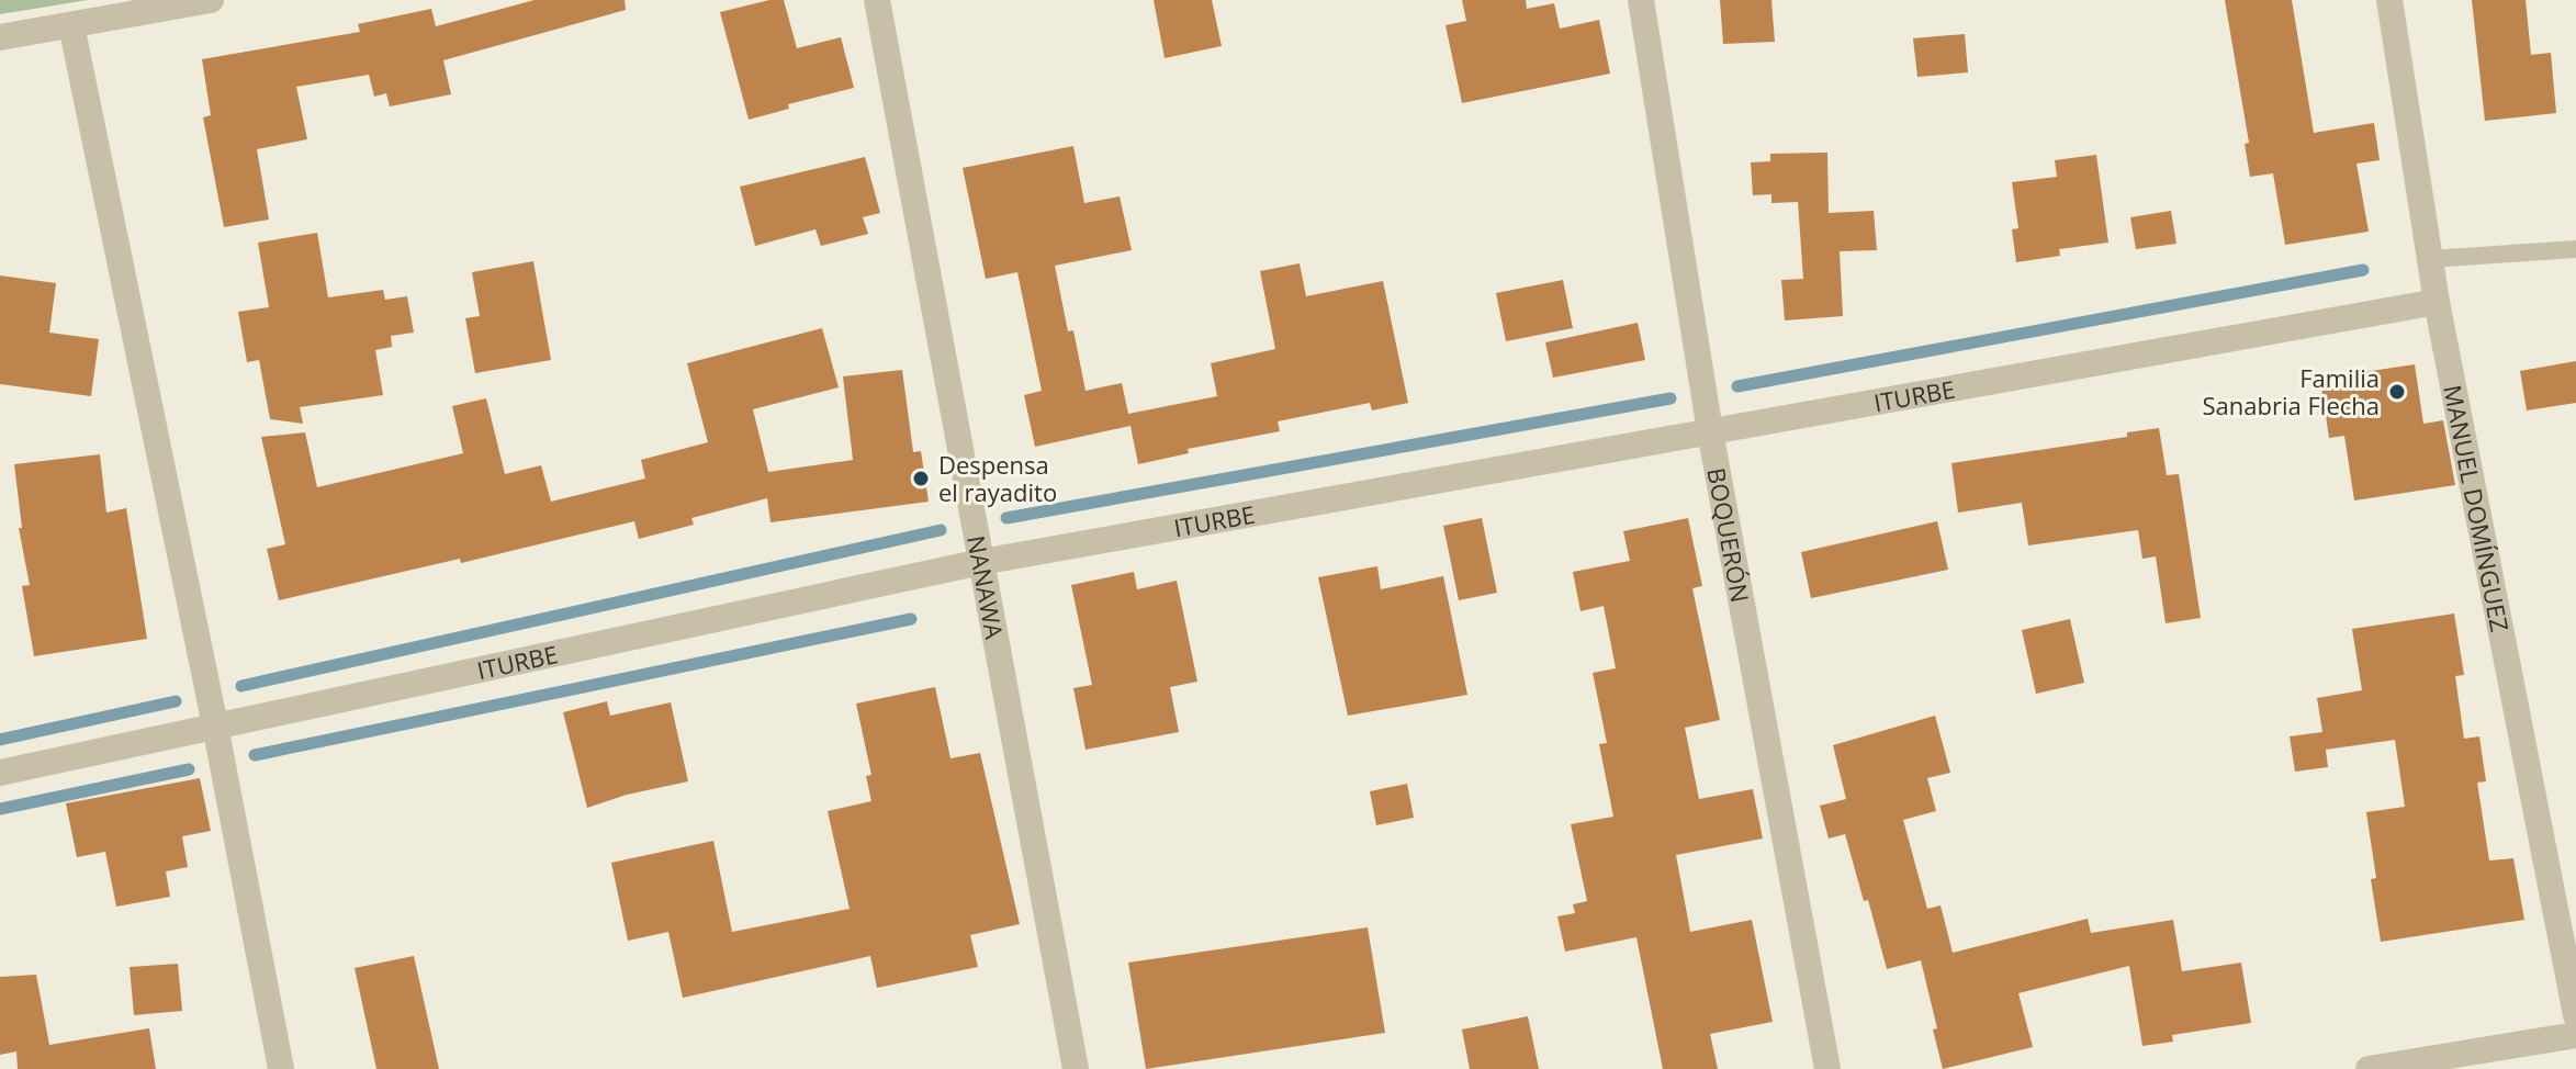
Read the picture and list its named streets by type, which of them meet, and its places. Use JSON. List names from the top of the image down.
{
  "streets": {
    "street": [
      "ITURBE",
      "MANUEL DOMÍNGUEZ",
      "BOQUERÓN",
      "NANAWA"
    ]
  },
  "crossings": [
    ["ITURBE", "MANUEL DOMÍNGUEZ"],
    ["ITURBE", "BOQUERÓN"],
    ["ITURBE", "NANAWA"]
  ],
  "places": ["Familia Sanabria Flecha", "Despensa el rayadito"]
}
